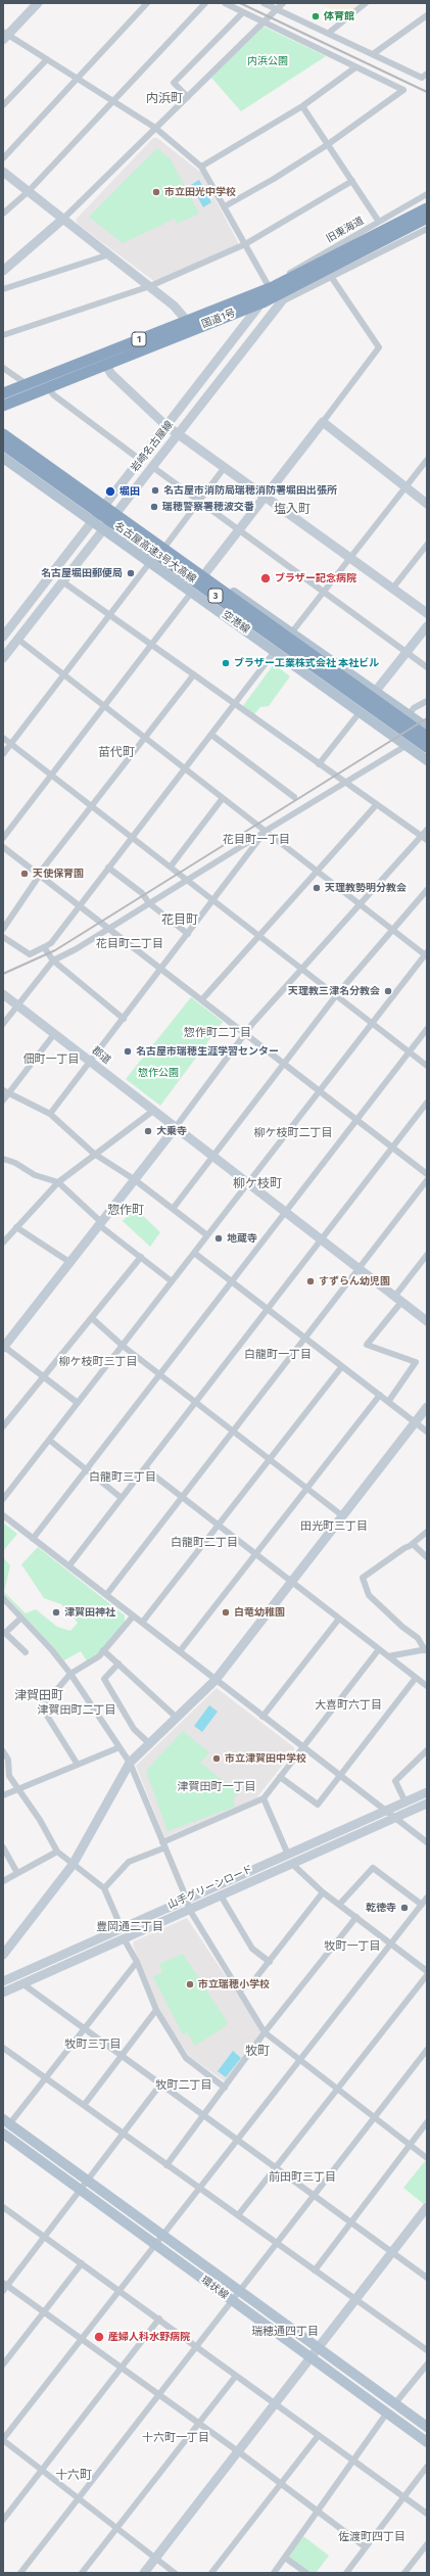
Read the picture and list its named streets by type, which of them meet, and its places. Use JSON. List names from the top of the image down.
{
  "streets": {
    "highway": [
      "国道1号",
      "1",
      "名古屋高速3号大高線",
      "3"
    ],
    "main road": ["空港線", "環状線"],
    "street": [
      "旧東海道",
      "岩崎名古屋線",
      "郡道",
      "山手グリーンロード"
    ]
  },
  "crossings": [
    ["旧東海道", "国道1号"],
    ["旧東海道", "岩崎名古屋線"],
    ["国道1号", "岩崎名古屋線"],
    ["岩崎名古屋線", "空港線"]
  ],
  "districts": [
    "内浜町",
    "塩入町",
    "苗代町",
    "花目町一丁目",
    "花目町",
    "花目町二丁目",
    "惣作町二丁目",
    "佃町一丁目",
    "柳ケ枝町二丁目",
    "柳ケ枝町",
    "惣作町",
    "白龍町一丁目",
    "柳ケ枝町三丁目",
    "白龍町三丁目",
    "田光町三丁目",
    "白龍町二丁目",
    "津賀田町",
    "大喜町六丁目",
    "津賀田町二丁目",
    "津賀田町一丁目",
    "豊岡通二丁目",
    "牧町一丁目",
    "牧町三丁目",
    "牧町",
    "牧町二丁目",
    "前田町三丁目",
    "瑞穂通四丁目",
    "十六町一丁目",
    "十六町",
    "佐渡町四丁目"
  ],
  "parks": ["内浜公園", "惣作公園"],
  "places": [
    "体育館",
    "市立田光中学校",
    "名古屋市消防局瑞穂消防署堀田出張所",
    "堀田",
    "瑞穂警察署穂波交番",
    "名古屋堀田郵便局",
    "ブラザー記念病院",
    "ブラザー工業株式会社 本社ビル",
    "天使保育園",
    "天理教勢明分教会",
    "天理教三津名分教会",
    "名古屋市瑞穂生涯学習センター",
    "大乗寺",
    "地蔵寺",
    "すずらん幼児園",
    "津賀田神社",
    "白竜幼稚園",
    "市立津賀田中学校",
    "乾徳寺",
    "市立瑞穂小学校",
    "産婦人科水野病院"
  ]
}
